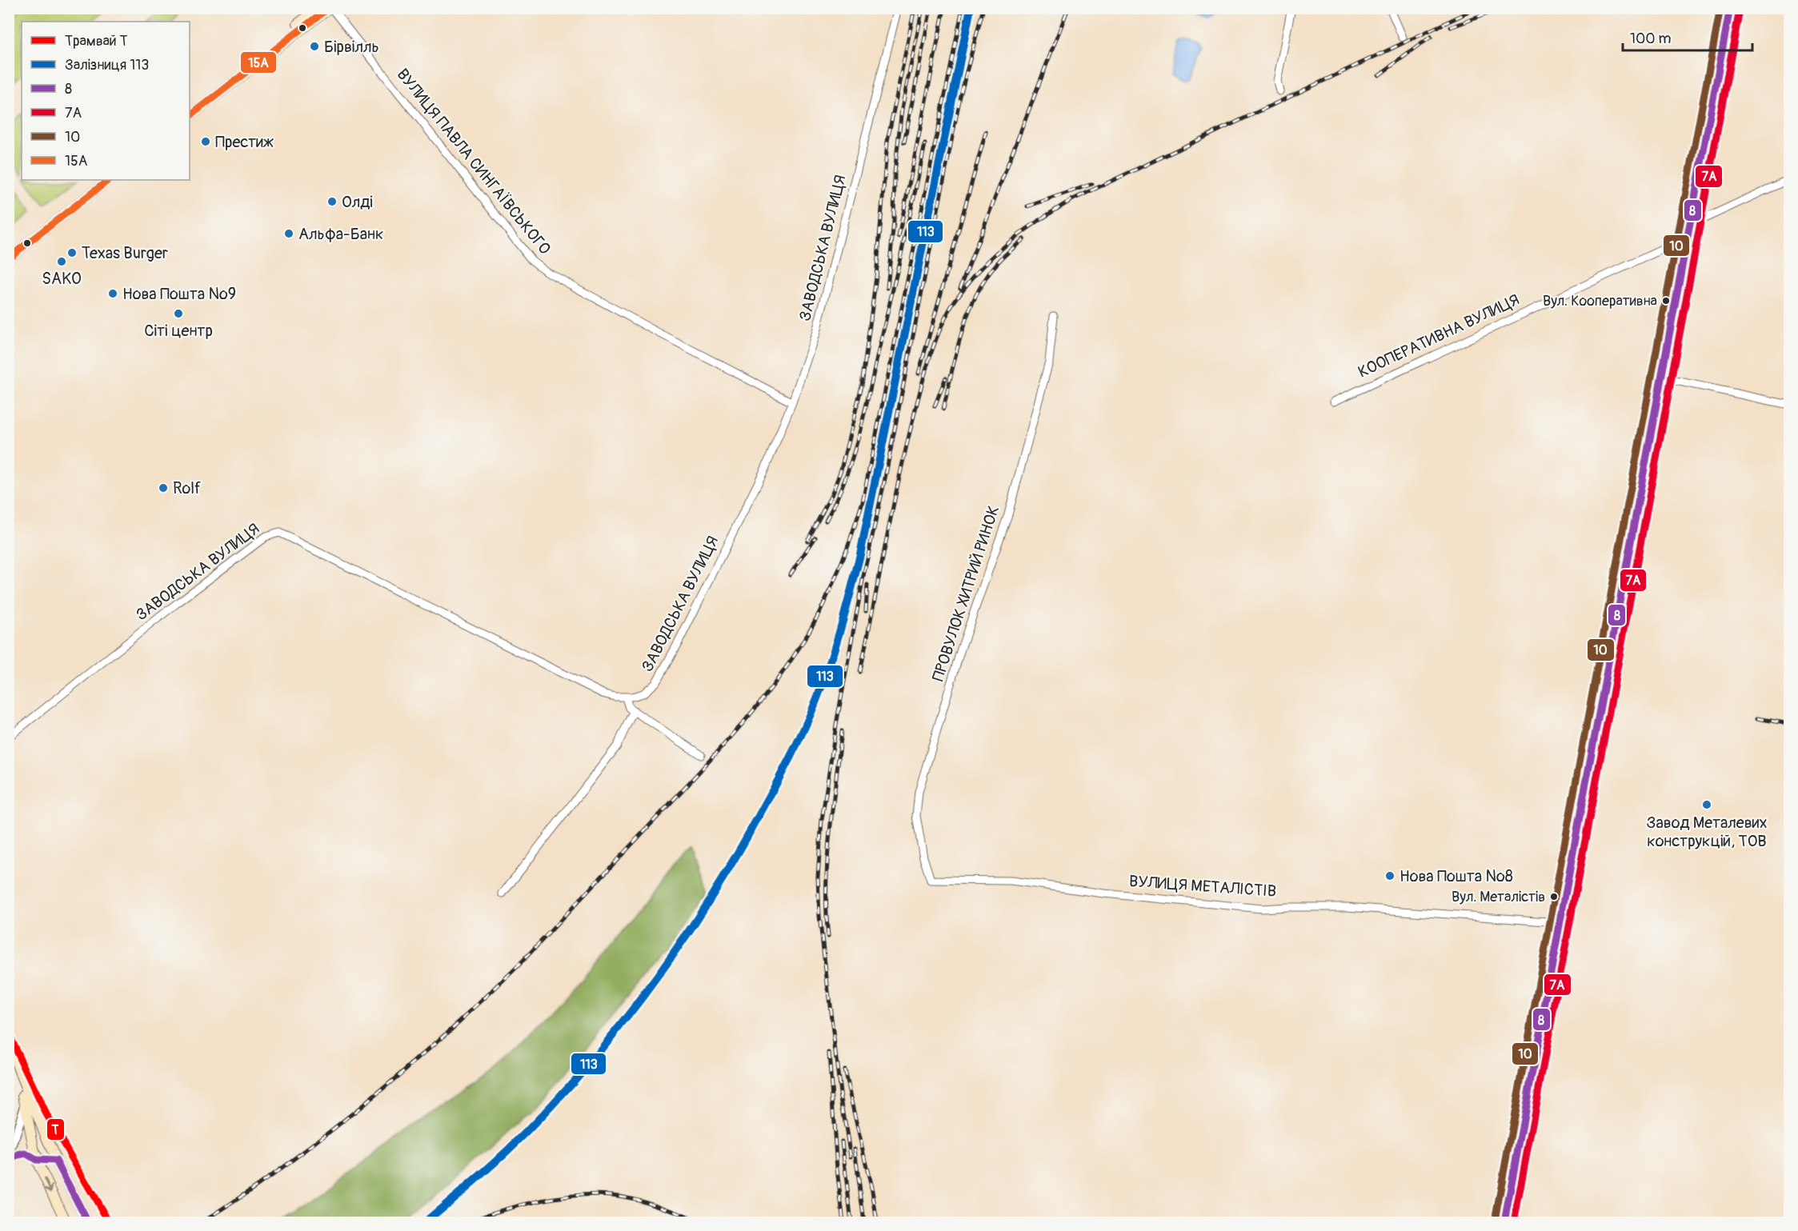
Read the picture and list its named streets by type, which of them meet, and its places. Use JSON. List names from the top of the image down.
{
  "streets": {
    "street": [
      "ВУЛИЦЯ ПАВЛА СИНГАЇВСЬКОГО",
      "ЗАВОДСЬКА ВУЛИЦЯ",
      "КООПЕРАТИВНА ВУЛИЦЯ",
      "ПРОВУЛОК ХИТРИЙ РИНОК",
      "ВУЛИЦЯ МЕТАЛІСТІВ"
    ]
  },
  "crossings": [
    ["ВУЛИЦЯ ПАВЛА СИНГАЇВСЬКОГО", "ЗАВОДСЬКА ВУЛИЦЯ"],
    ["ПРОВУЛОК ХИТРИЙ РИНОК", "ВУЛИЦЯ МЕТАЛІСТІВ"]
  ],
  "places": [
    "Бірвілль",
    "Престиж",
    "Олді",
    "Альфа-Банк",
    "Texas Burger",
    "SAKO",
    "Нова Пошта №9",
    "Вул. Кооперативна",
    "Сіті центр",
    "Rolf",
    "Завод Металевих конструкцій, ТОВ",
    "Нова Пошта №8",
    "Вул. Металістів"
  ],
  "lines": [
    "rail line 113",
    "transit line 8",
    "transit line 10",
    "transit line 15A",
    "transit line 7А",
    "tram line Т"
  ],
  "legend": [
    "Трамвай Т",
    "Залізниця 113",
    "8",
    "7А",
    "10",
    "15A"
  ],
  "scale_bar": "100 m"
}
